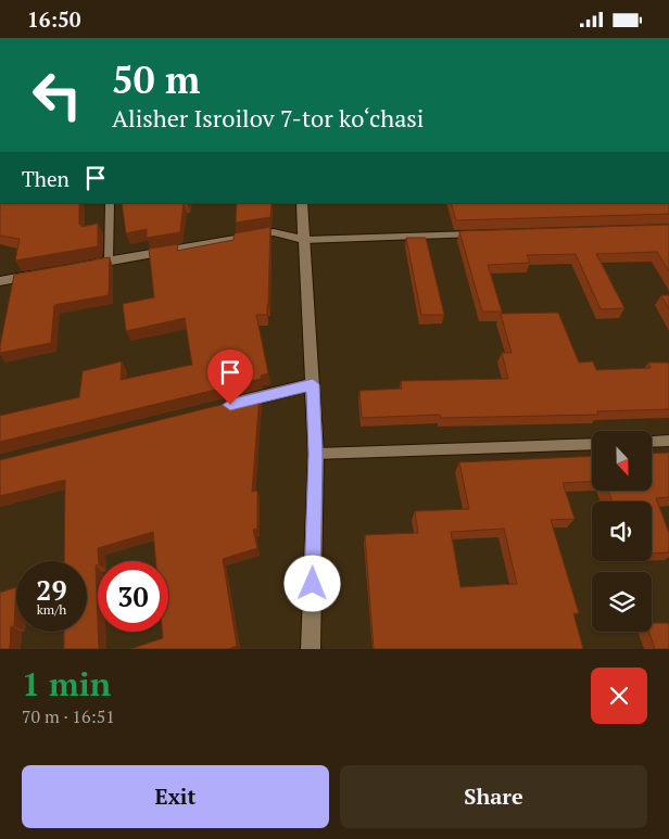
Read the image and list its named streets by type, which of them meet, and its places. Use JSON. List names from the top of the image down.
{
  "north": "bottom",
  "page": {
    "status": "16:50",
    "turn": ["50 m", "Alisher Isroilov 7-tor ko‘chasi"],
    "then": "Then",
    "speed": "29 km/h",
    "limit": "30",
    "heading": ["1 min", "70 m · 16:51"],
    "buttons": ["Exit", "Share"]
  }
}
